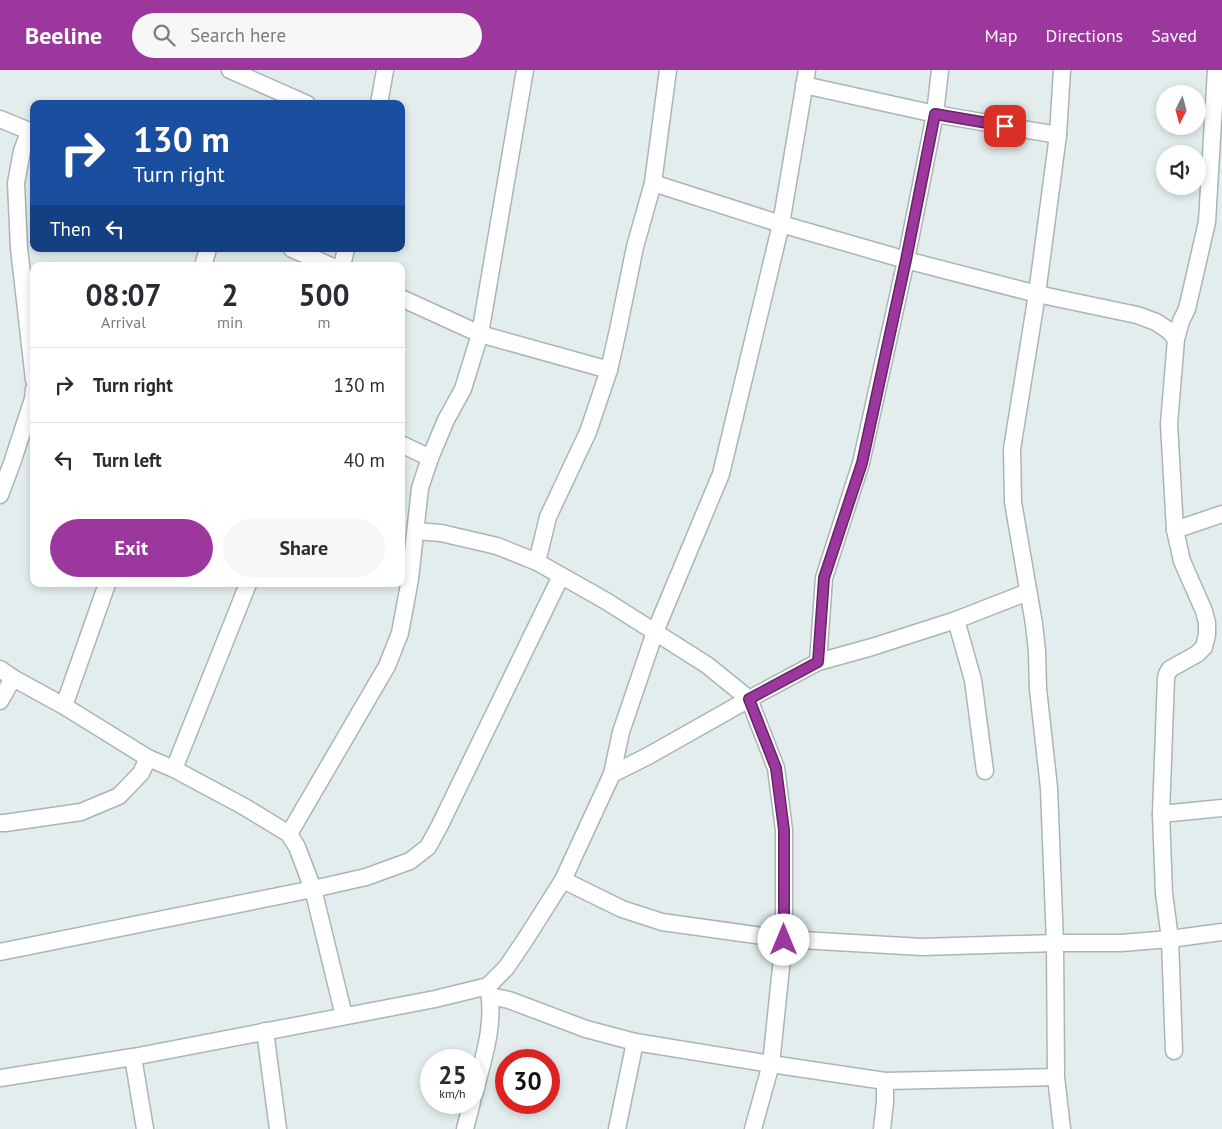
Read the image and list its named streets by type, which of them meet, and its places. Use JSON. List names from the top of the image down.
{
  "north": "bottom",
  "page": {
    "header": "Beeline",
    "search": "Search here",
    "nav": ["Map", "Directions", "Saved"],
    "turn": ["130 m", "Turn right"],
    "then": "Then",
    "eta": [
      "08:07",
      "Arrival",
      "2",
      "min",
      "500",
      "m"
    ],
    "list": [
      {
        "name": "Turn right",
        "value": "130 m"
      },
      {
        "name": "Turn left",
        "value": "40 m"
      }
    ],
    "buttons": ["Exit", "Share"],
    "speed": "25 km/h",
    "limit": "30"
  }
}
